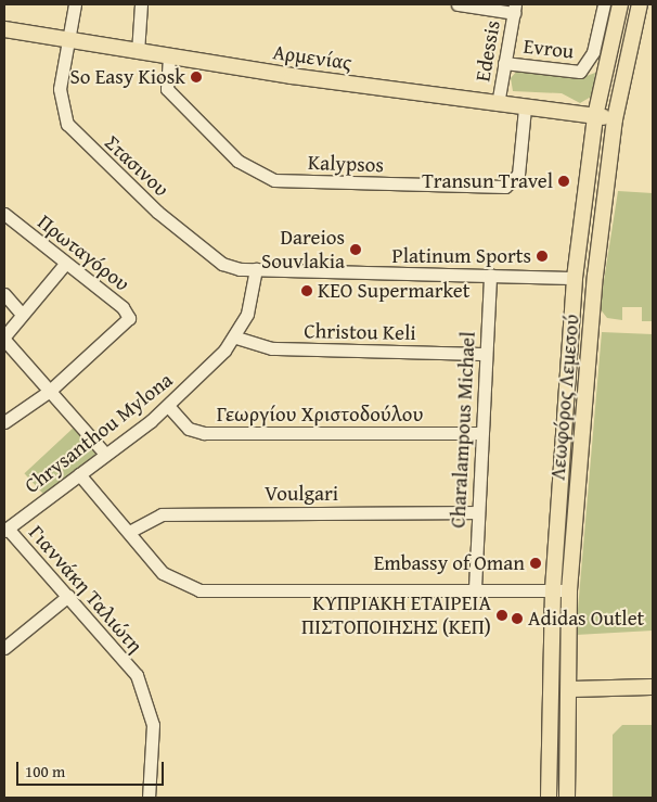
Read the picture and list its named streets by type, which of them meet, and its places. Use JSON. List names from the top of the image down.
{
  "streets": {
    "main road": ["Αρμενίας", "Λεωφόρος Λεμεσού"],
    "street": [
      "Evrou",
      "Edessis",
      "Kalypsos",
      "Στασινου",
      "Πρωταγόρου",
      "Christou Keli",
      "Γεωργίου Χριστοδούλου",
      "Charalampous Michael",
      "Chrysanthou Mylona",
      "Voulgari",
      "Γιαννάκη Ταλιώτη"
    ]
  },
  "crossings": [
    ["Evrou", "Edessis"],
    ["Edessis", "Αρμενίας"],
    ["Αρμενίας", "Kalypsos"],
    ["Αρμενίας", "Στασινου"],
    ["Αρμενίας", "Λεωφόρος Λεμεσού"],
    ["Στασινου", "Chrysanthou Mylona"],
    ["Christou Keli", "Charalampous Michael"],
    ["Christou Keli", "Chrysanthou Mylona"],
    ["Γεωργίου Χριστοδούλου", "Charalampous Michael"],
    ["Γεωργίου Χριστοδούλου", "Chrysanthou Mylona"],
    ["Charalampous Michael", "Voulgari"],
    ["Chrysanthou Mylona", "Γιαννάκη Ταλιώτη"]
  ],
  "places": [
    "So Easy Kiosk",
    "Transun Travel",
    "Dareios Souvlakia",
    "Platinum Sports",
    "KEO Supermarket",
    "Embassy of Oman",
    "ΚΥΠΡΙΑΚΗ ΕΤΑΙΡΕΙΑ ΠΙΣΤΟΠΟΙΗΣΗΣ (ΚΕΠ)",
    "Adidas Outlet"
  ],
  "scale_bar": "100 m"
}
